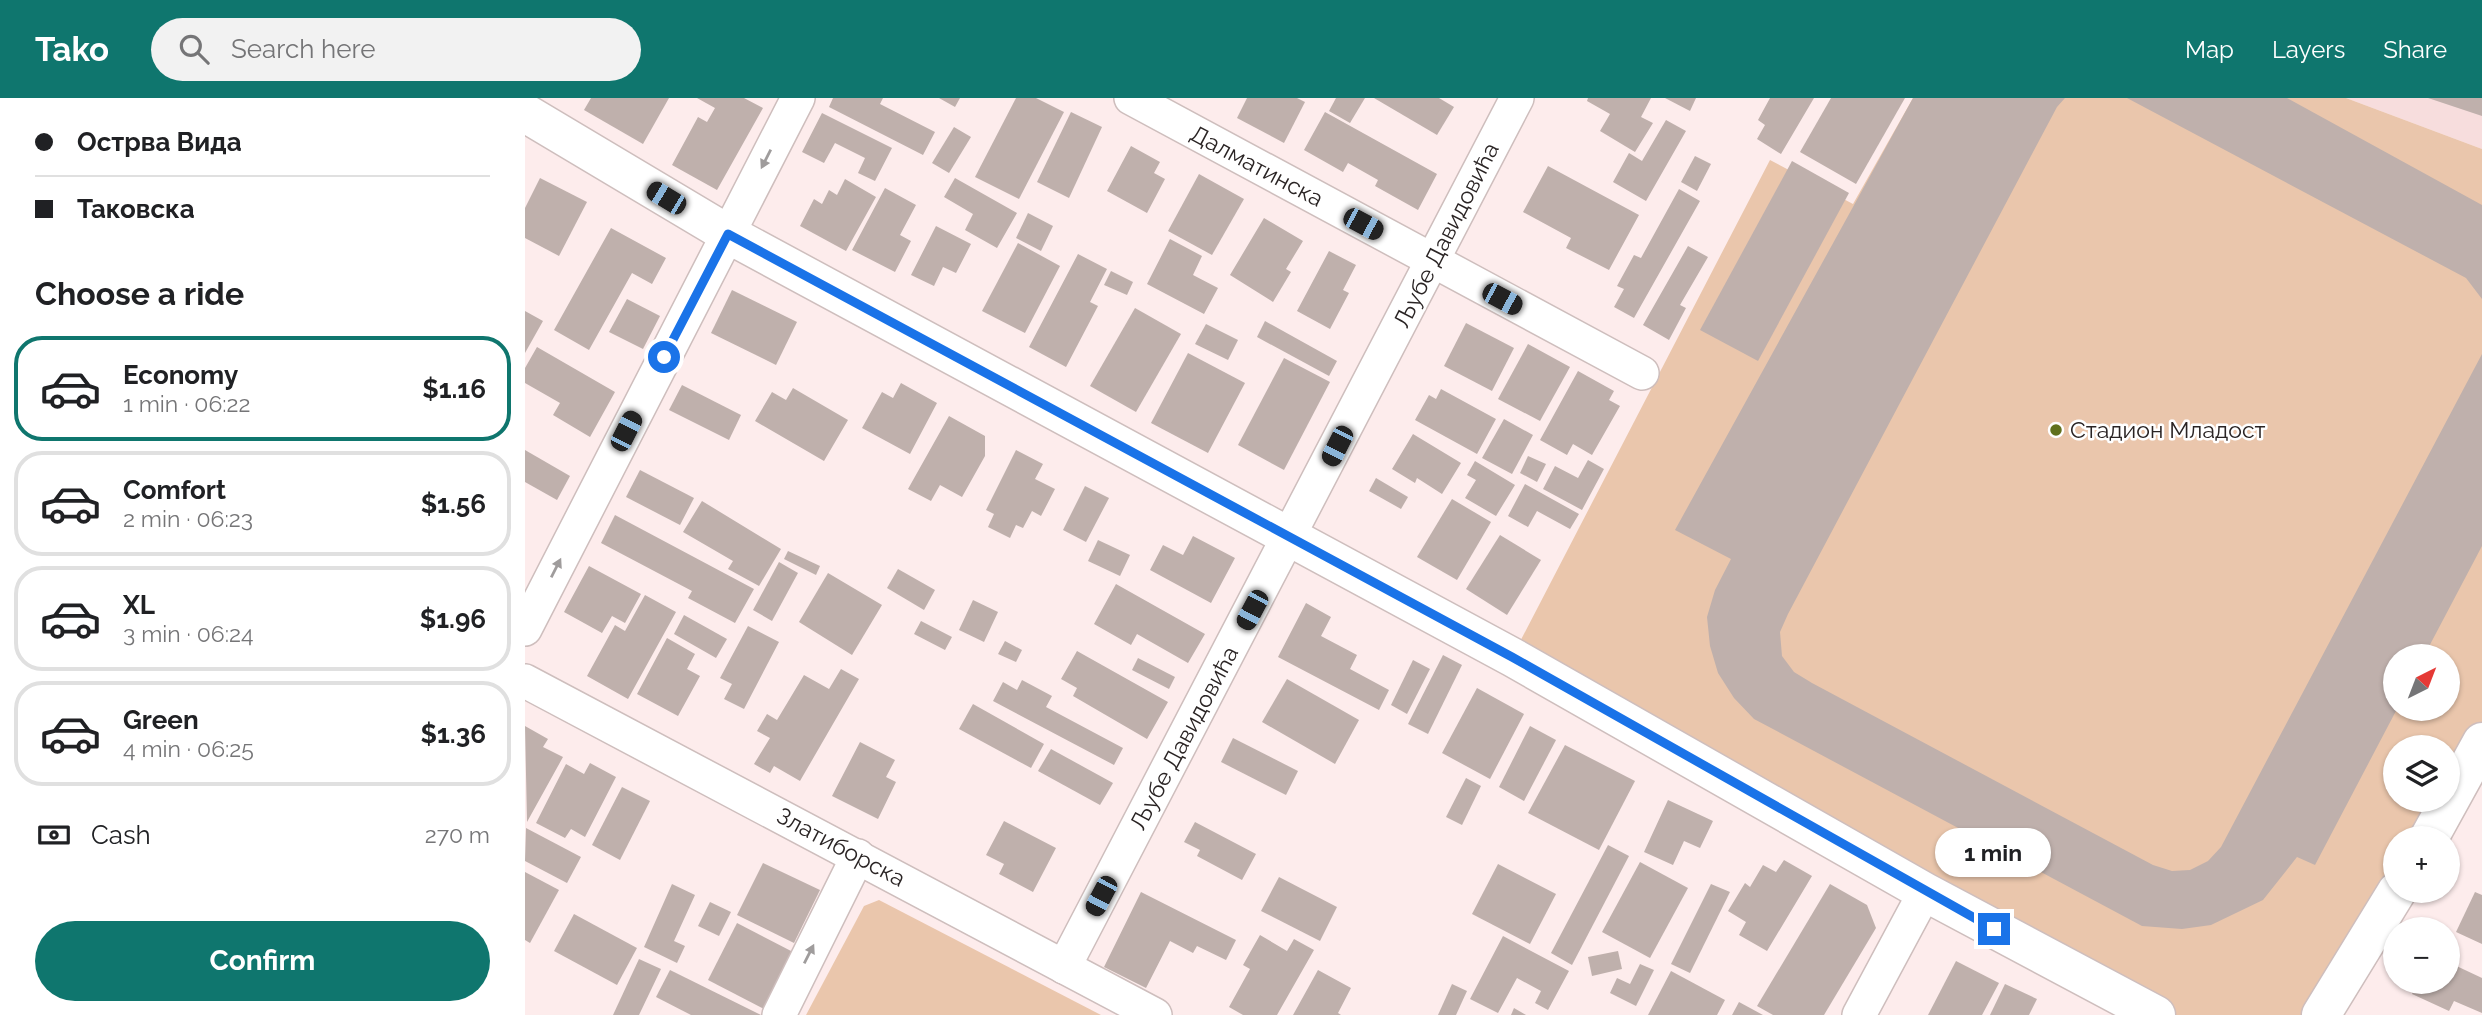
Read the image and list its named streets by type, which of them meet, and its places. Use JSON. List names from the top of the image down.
{
  "streets": {
    "street": ["Далматинска", "Љубе Давидовића", "Златиборска"]
  },
  "crossings": [
    ["Далматинска", "Љубе Давидовића"],
    ["Љубе Давидовића", "Златиборска"]
  ],
  "places": ["Стадион Младост"],
  "north": "top right",
  "page": {
    "header": "Tako",
    "search": "Search here",
    "nav": ["Map", "Layers", "Share"],
    "banner": ["Острва Вида", "Таковска"],
    "heading": "Choose a ride",
    "list": [
      {
        "name": "Economy",
        "note": "1 min · 06:22",
        "value": "$1.16"
      },
      {
        "name": "Comfort",
        "note": "2 min · 06:23",
        "value": "$1.56"
      },
      {
        "name": "XL",
        "note": "3 min · 06:24",
        "value": "$1.96"
      },
      {
        "name": "Green",
        "note": "4 min · 06:25",
        "value": "$1.36"
      }
    ],
    "map_buttons": ["+", "−"],
    "pay": ["Cash", "270 m"],
    "bubble": "1 min",
    "buttons": "Confirm"
  }
}
